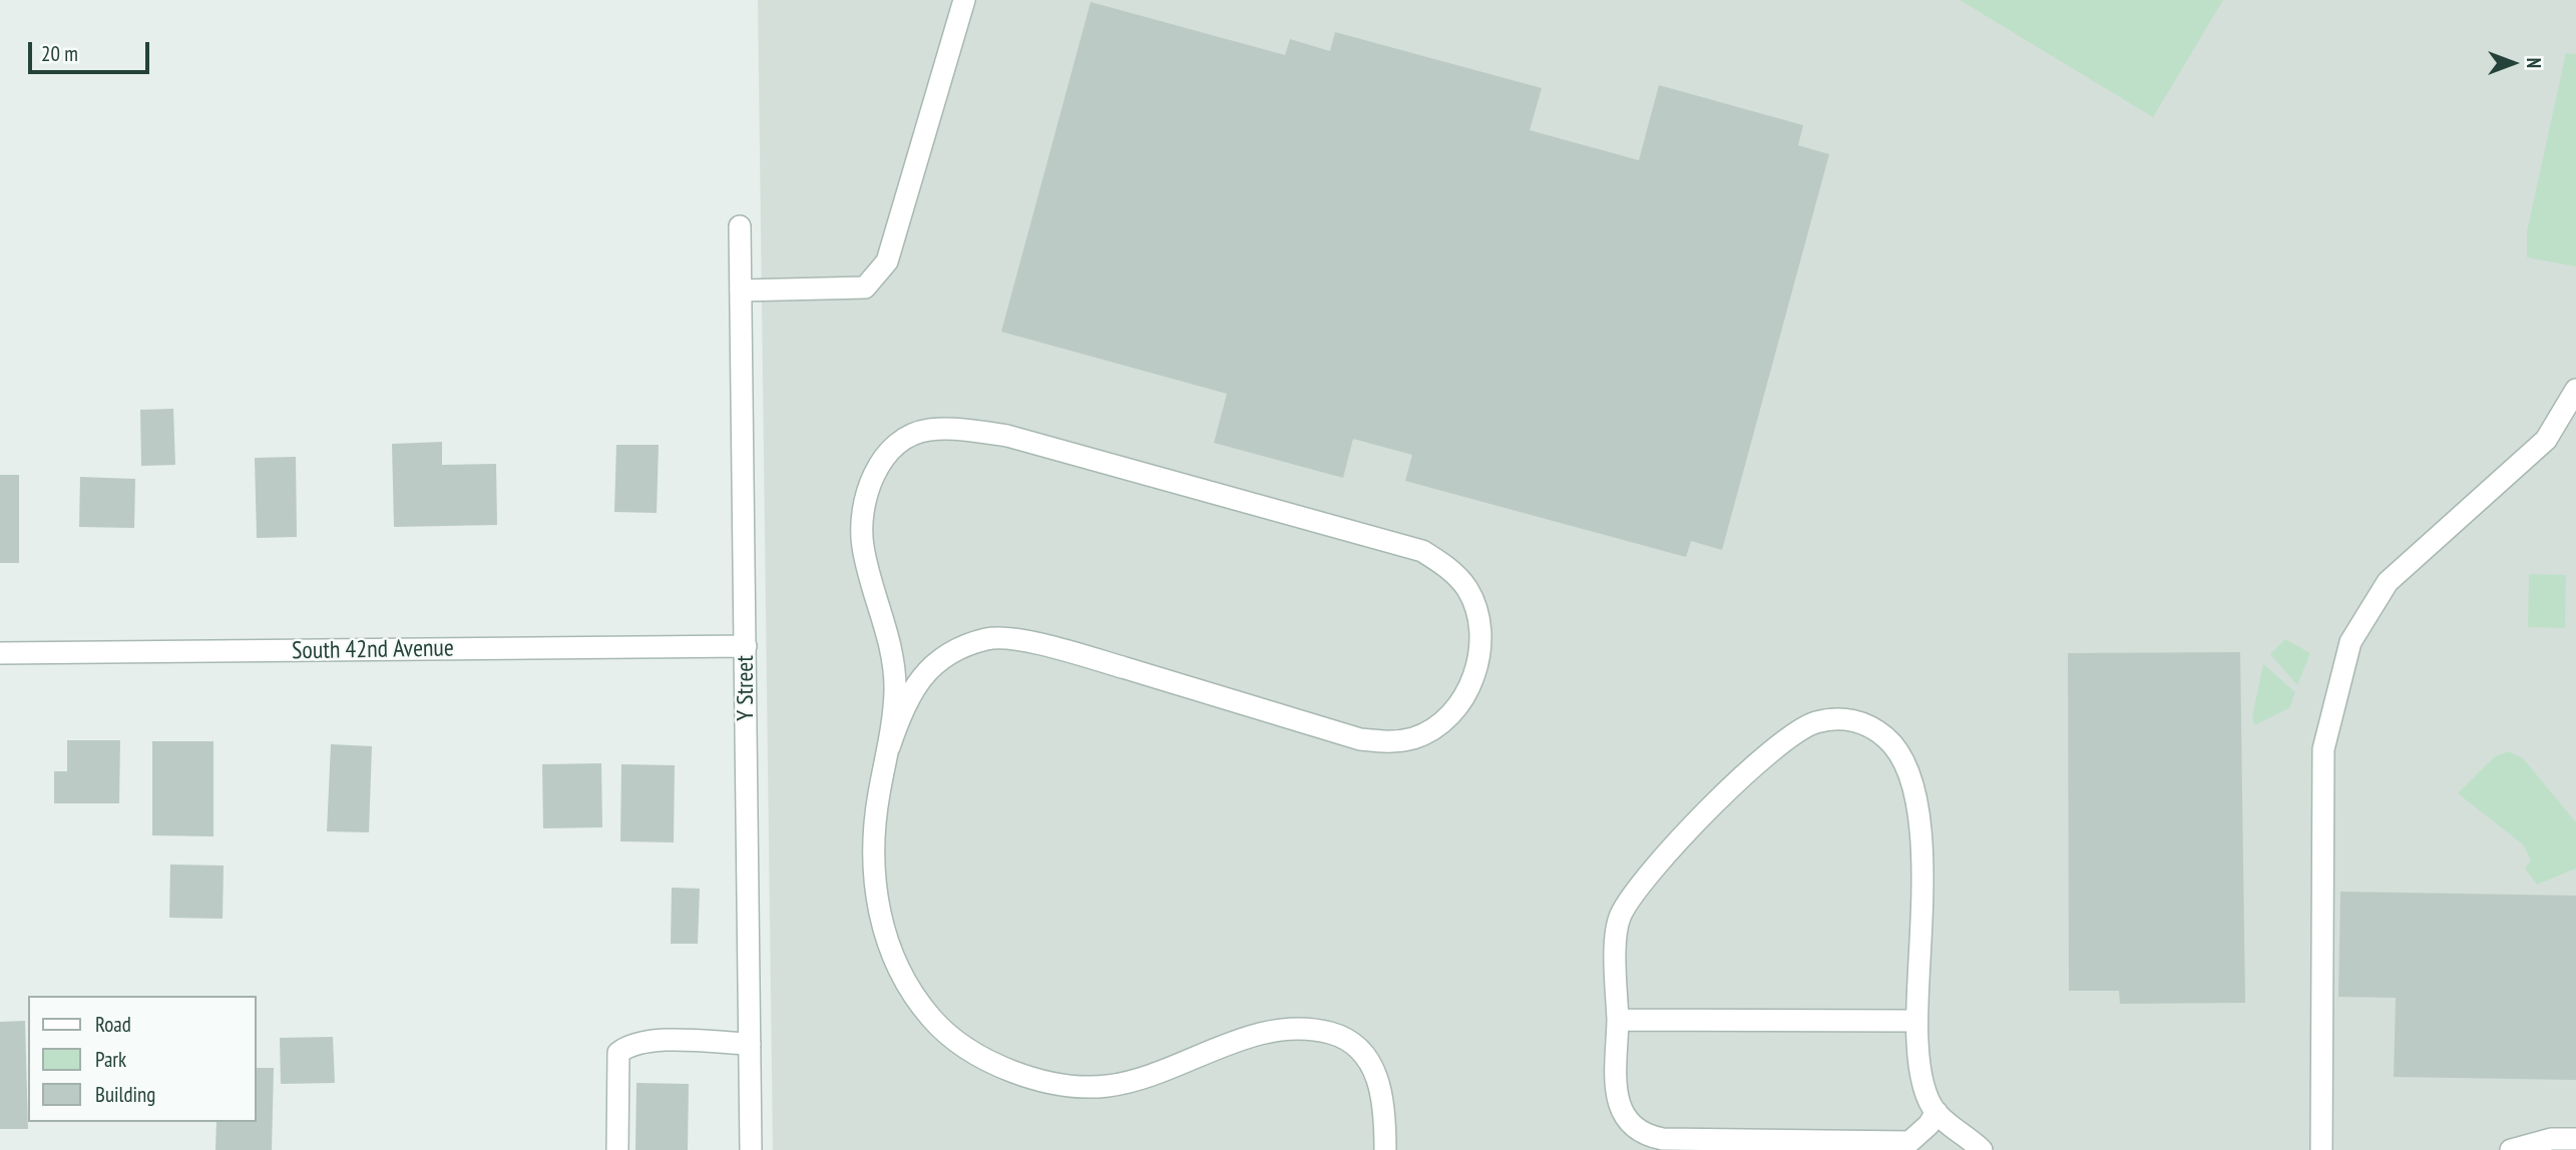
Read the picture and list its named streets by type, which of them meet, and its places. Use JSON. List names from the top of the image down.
{
  "streets": {
    "street": ["South 42nd Avenue", "Y Street"]
  },
  "crossings": [
    ["South 42nd Avenue", "Y Street"]
  ],
  "legend": ["Road", "Park", "Building"],
  "scale_bar": "20 m",
  "north": "right"
}
